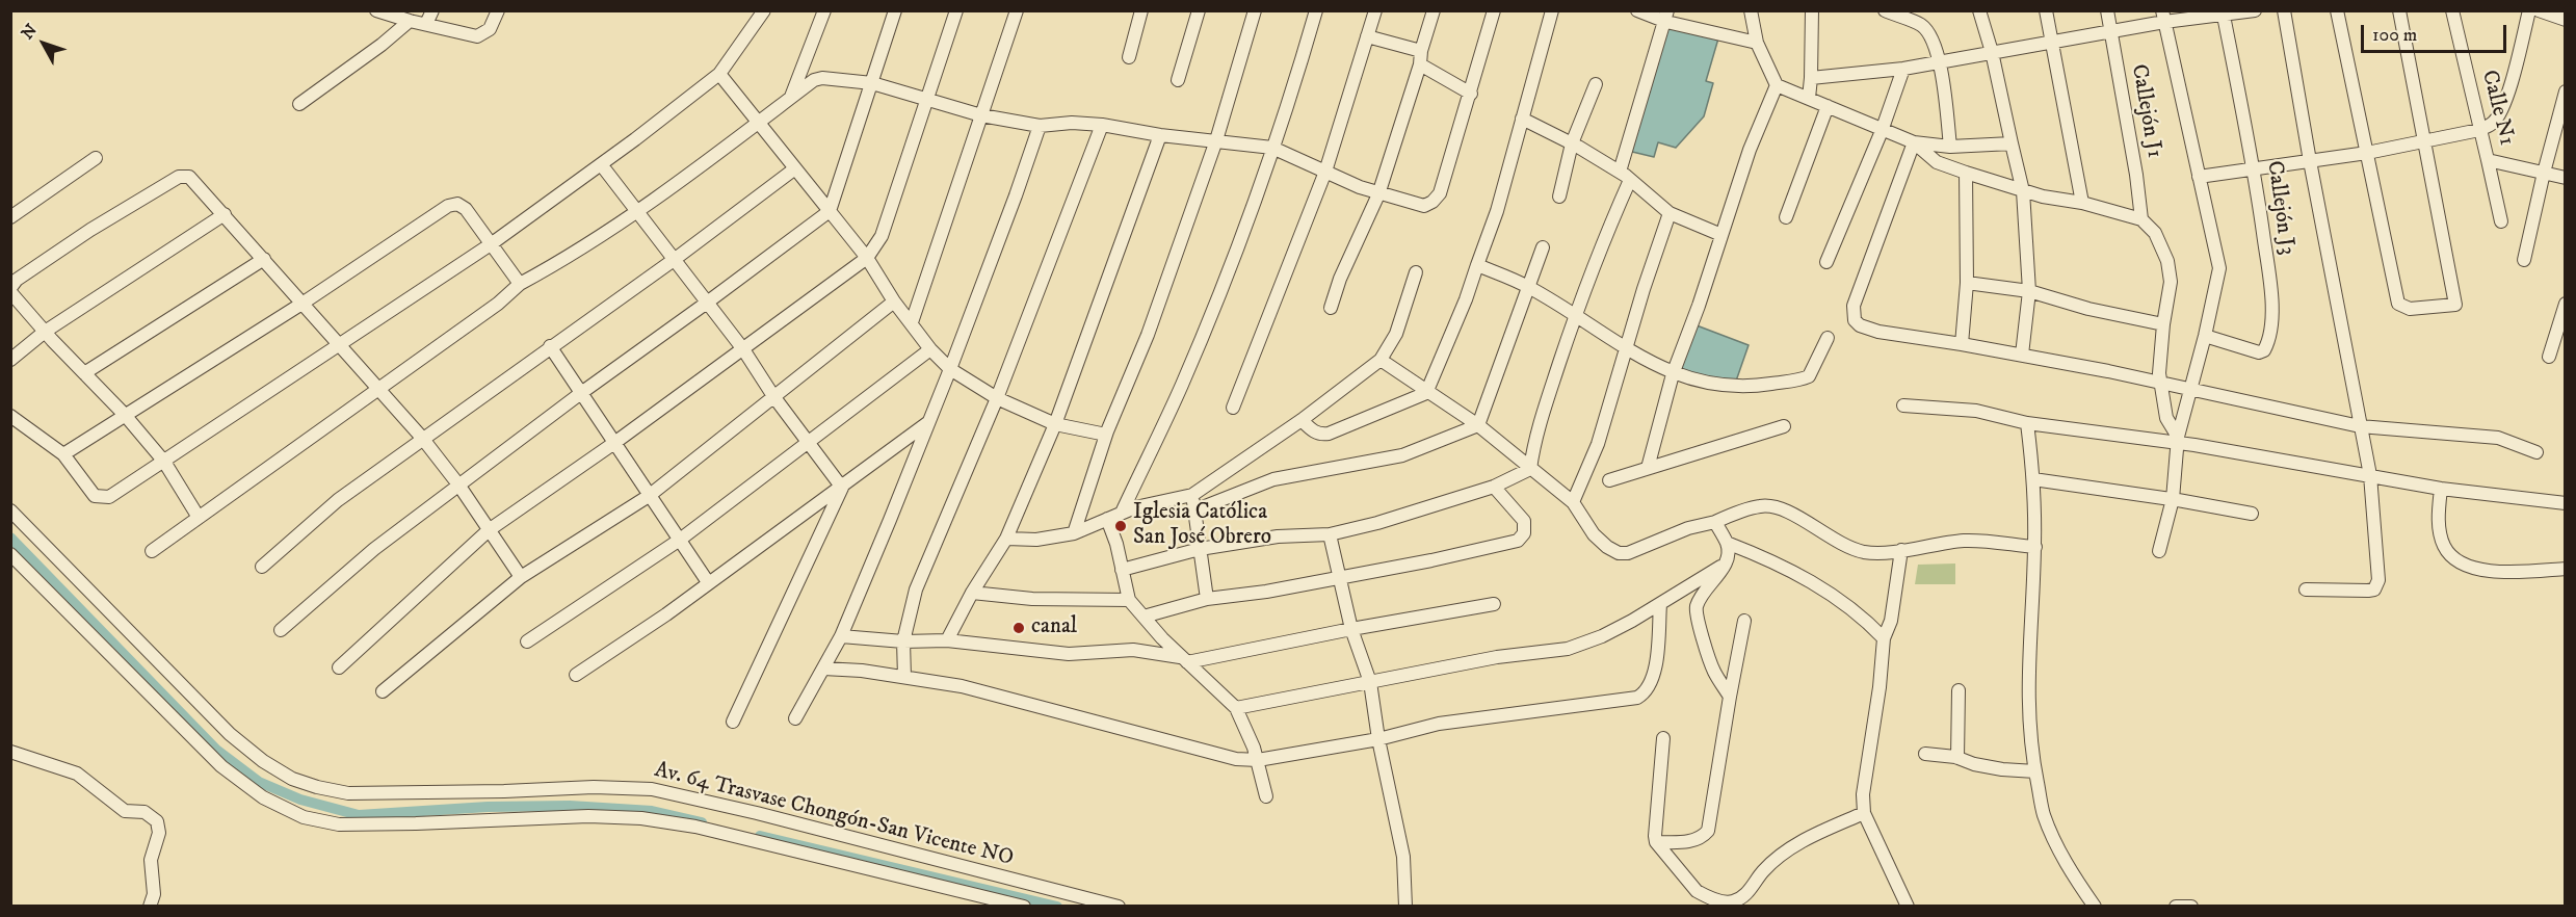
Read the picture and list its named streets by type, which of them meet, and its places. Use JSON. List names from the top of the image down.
{
  "streets": {
    "street": [
      "Calle N1",
      "Callejón J1",
      "Callejón J3",
      "Av. 64 Trasvase Chongón-San Vicente NO"
    ]
  },
  "places": ["Iglesia Católica San José Obrero", "canal"],
  "scale_bar": "100 m",
  "north": "top left"
}
